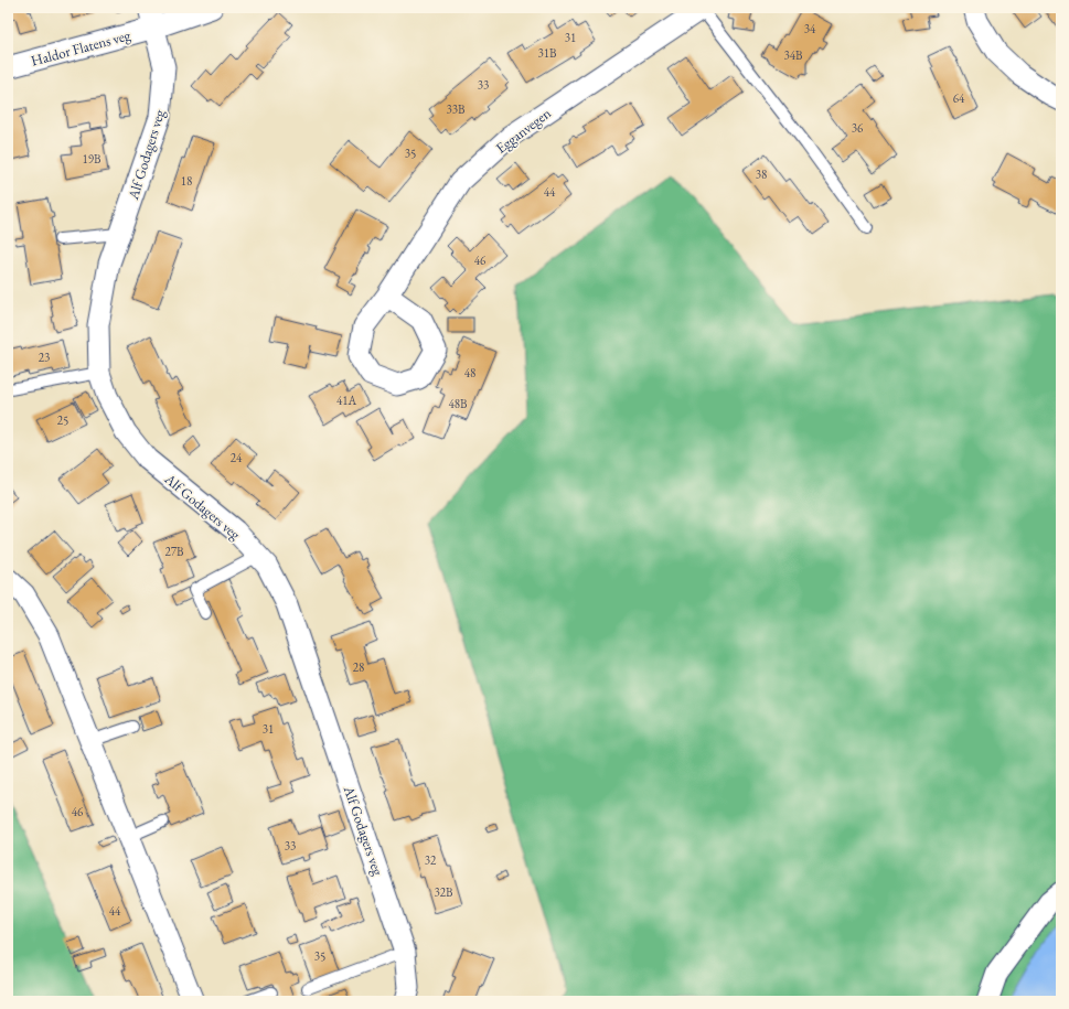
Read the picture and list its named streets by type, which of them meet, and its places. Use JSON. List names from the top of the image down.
{
  "streets": {
    "street": ["Haldor Flatens veg", "Egganvegen", "Alf Godagers veg"]
  },
  "crossings": [
    ["Haldor Flatens veg", "Alf Godagers veg"]
  ],
  "house_numbers": [
    "34",
    "31",
    "31B",
    "34B",
    "33",
    "64",
    "33B",
    "36",
    "35",
    "19B",
    "38",
    "18",
    "44",
    "46",
    "23",
    "48",
    "41A",
    "48B",
    "25",
    "24",
    "27B",
    "28",
    "31",
    "46",
    "33",
    "32",
    "32B",
    "44",
    "35"
  ]
}
